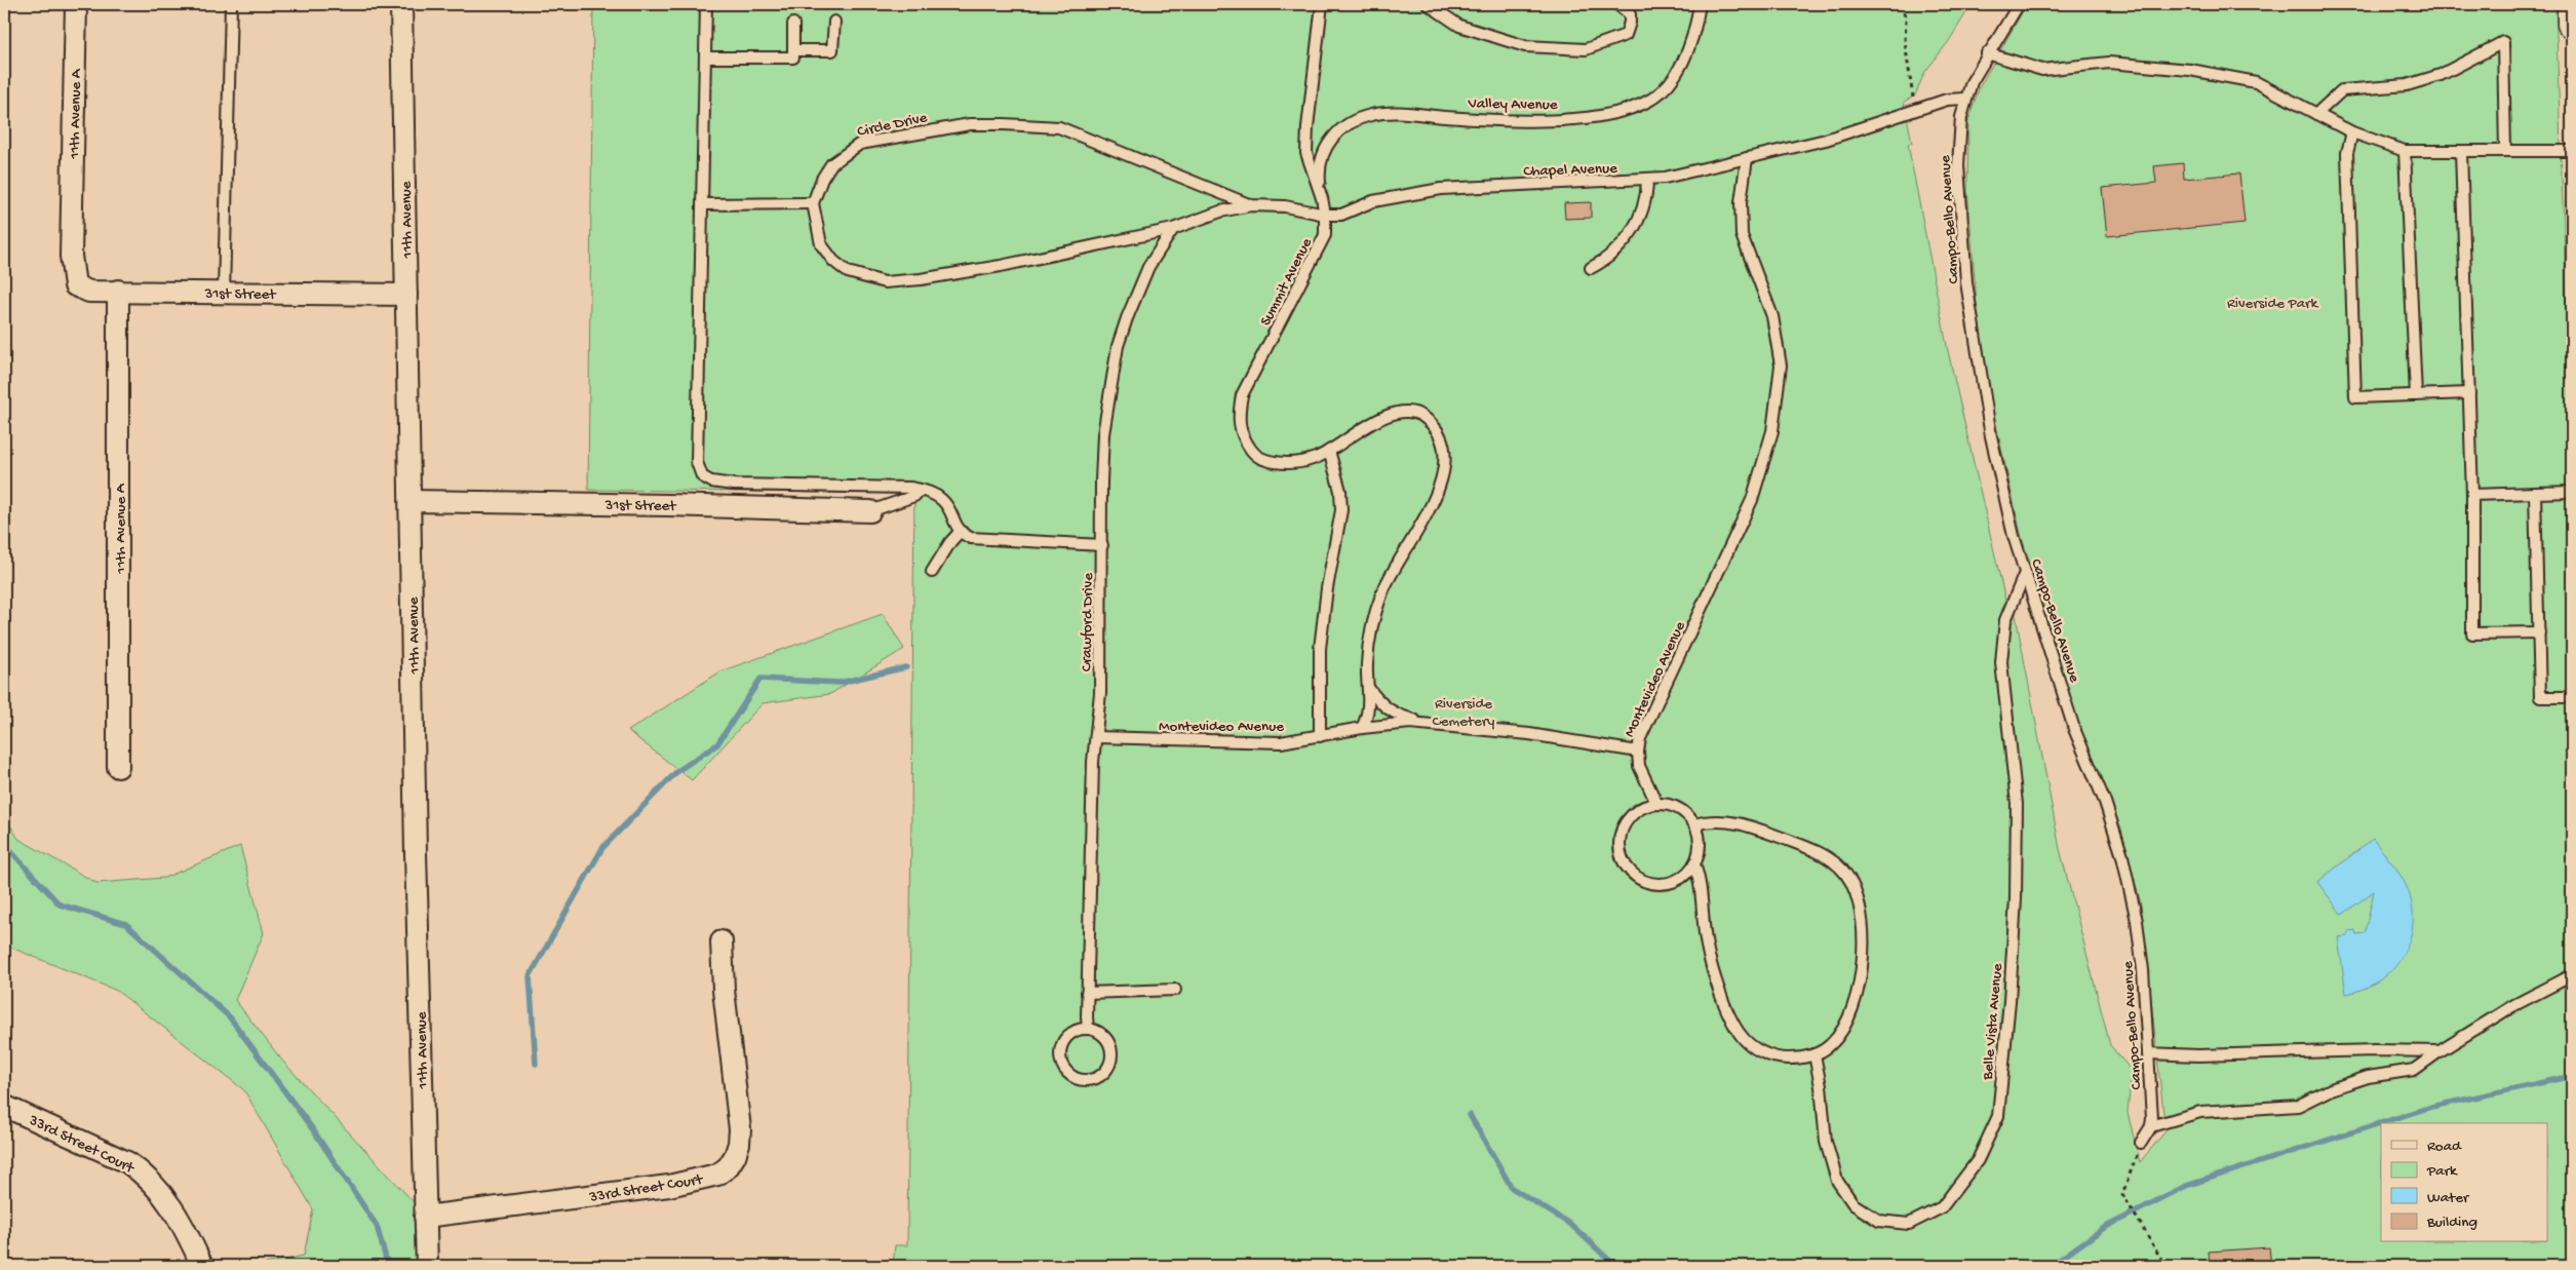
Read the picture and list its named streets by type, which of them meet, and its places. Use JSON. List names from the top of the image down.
{
  "streets": {
    "street": [
      "11th Avenue A",
      "11th Avenue",
      "31st Street",
      "33rd Street Court"
    ],
    "lane": [
      "Valley Avenue",
      "Circle Drive",
      "Chapel Avenue",
      "Campo-Bello Avenue",
      "Summit Avenue",
      "Crawford Drive",
      "Montevideo Avenue",
      "Belle Vista Avenue"
    ]
  },
  "crossings": [
    ["Valley Avenue", "Summit Avenue"],
    ["11th Avenue A", "31st Street"],
    ["Circle Drive", "Chapel Avenue"],
    ["Chapel Avenue", "Campo-Bello Avenue"],
    ["Chapel Avenue", "Summit Avenue"],
    ["Chapel Avenue", "Crawford Drive"],
    ["Chapel Avenue", "Montevideo Avenue"],
    ["11th Avenue", "31st Street"],
    ["11th Avenue", "33rd Street Court"],
    ["Campo-Bello Avenue", "Belle Vista Avenue"],
    ["Summit Avenue", "Montevideo Avenue"],
    ["Crawford Drive", "Montevideo Avenue"]
  ],
  "parks": ["Riverside Park", "Riverside Cemetery"],
  "legend": [
    "Road",
    "Park",
    "Water",
    "Building"
  ]
}
